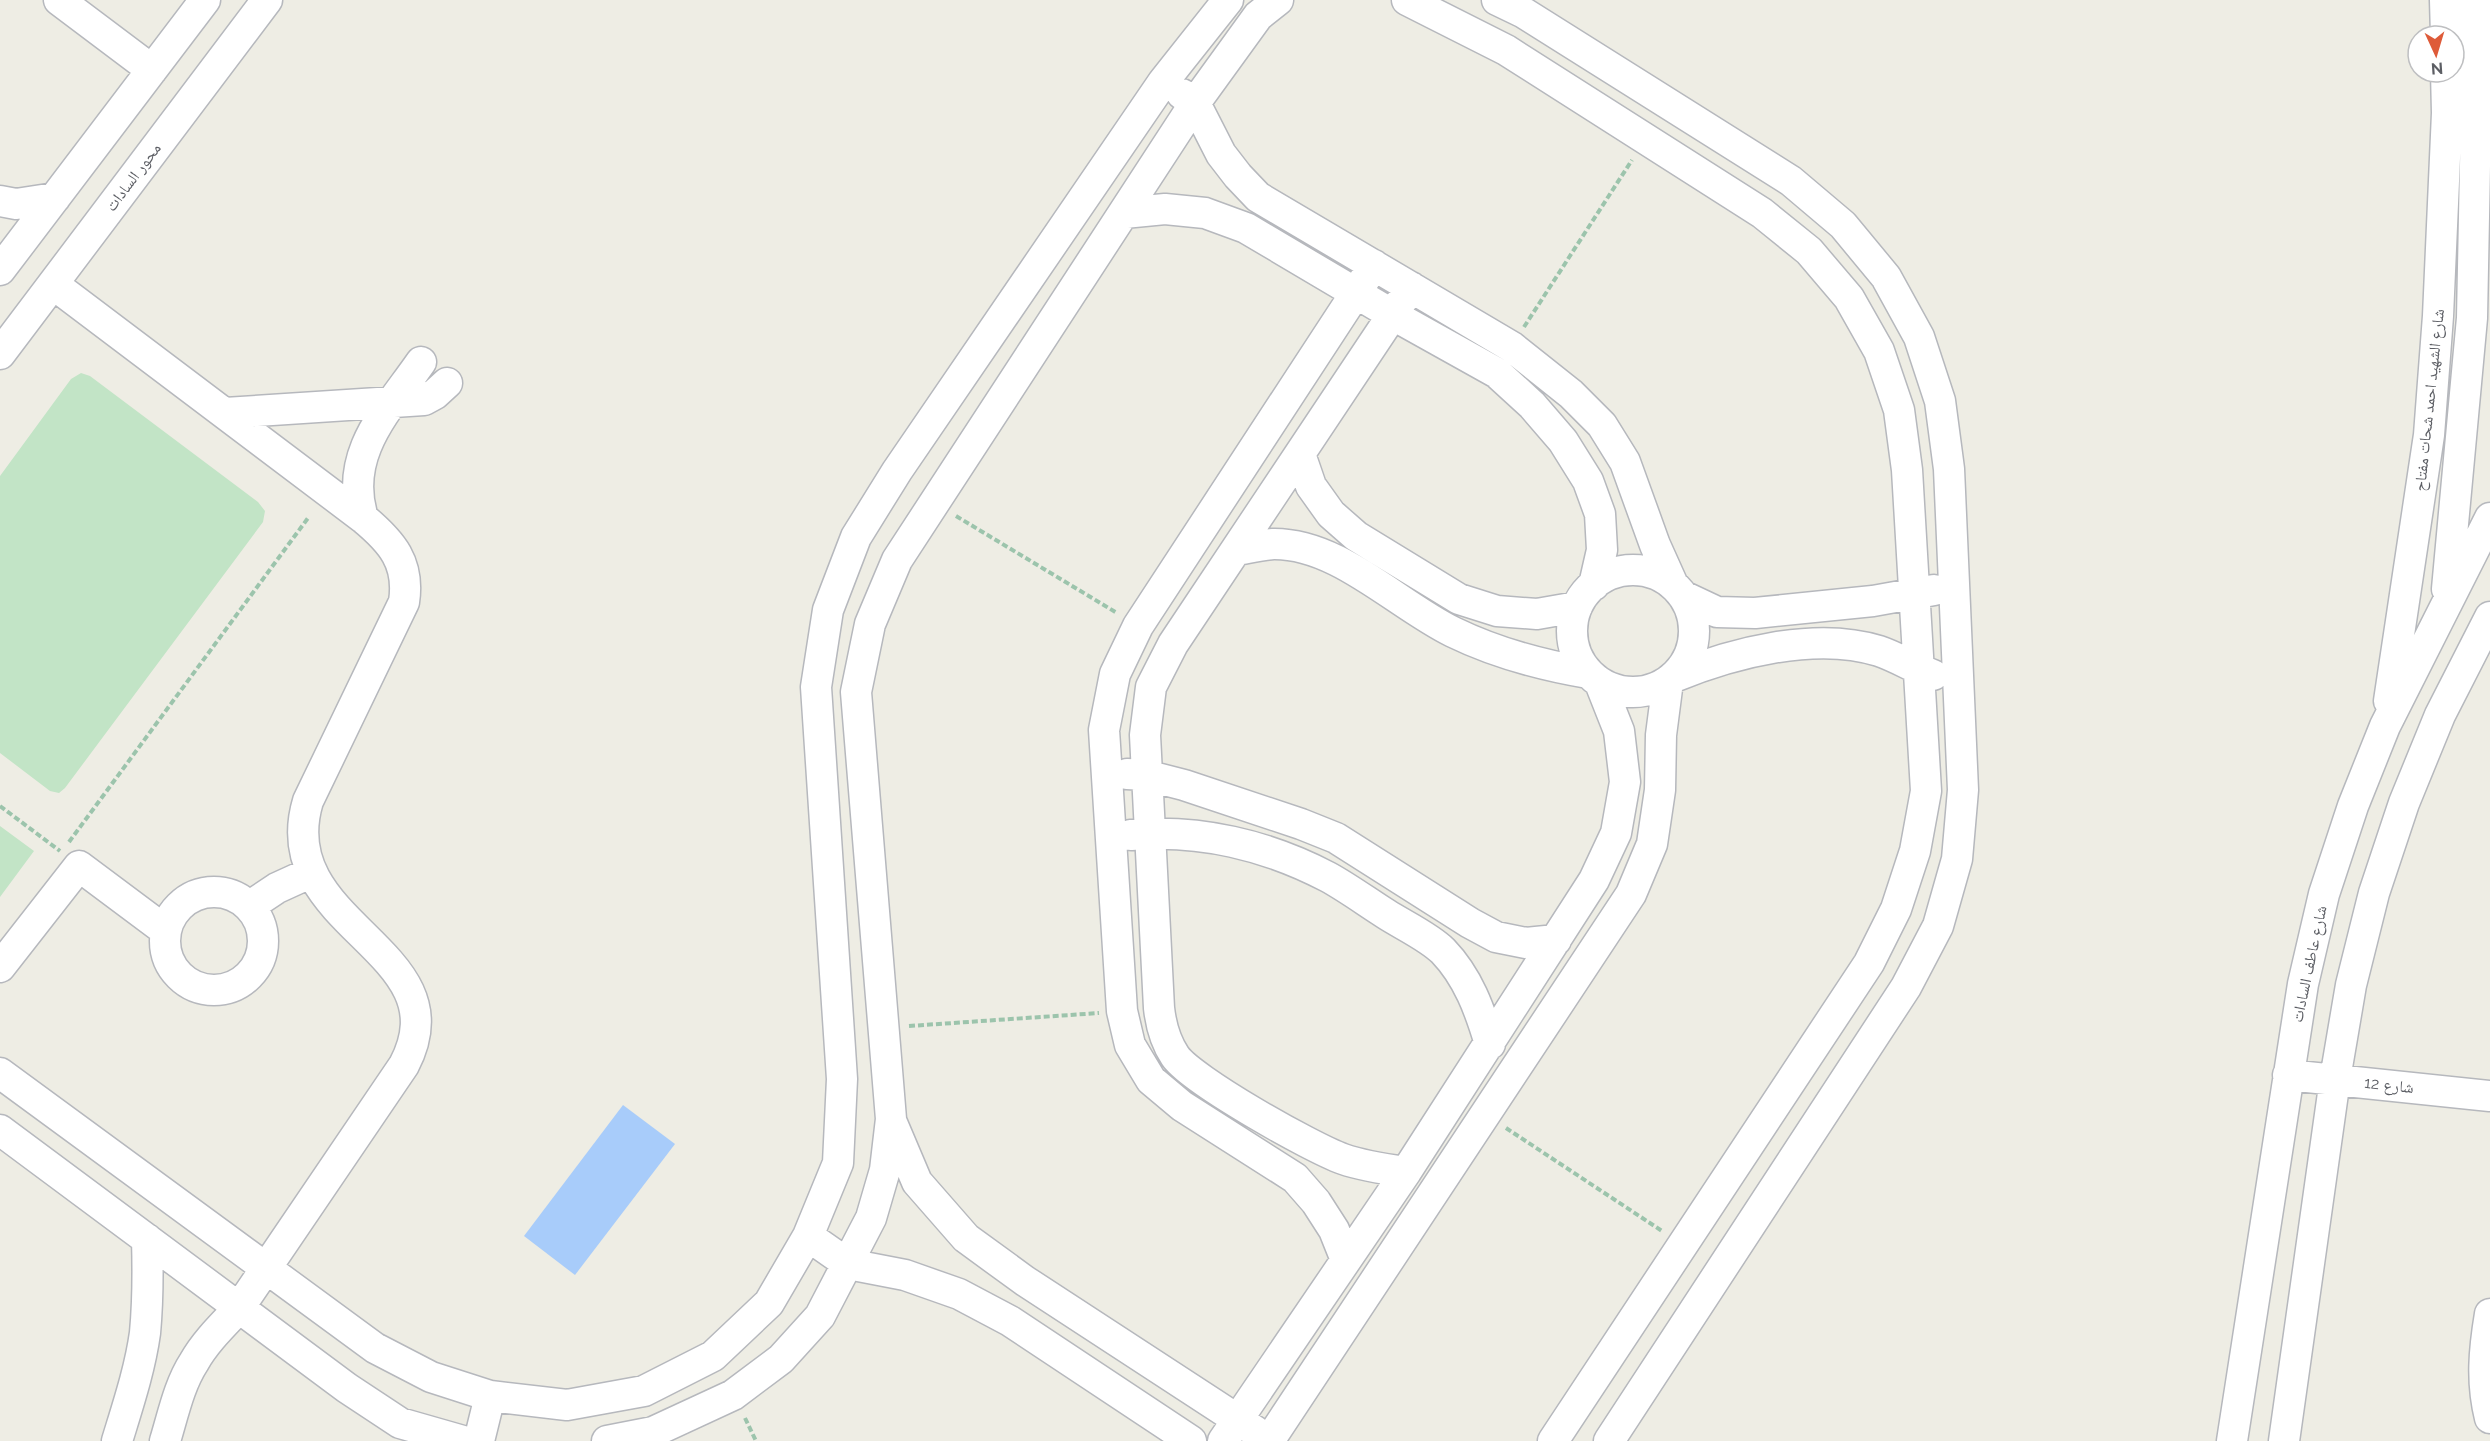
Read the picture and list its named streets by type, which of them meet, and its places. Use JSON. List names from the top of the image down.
{
  "streets": {
    "street": [
      "محور السادات",
      "شارع الشهيد احمد شحات مفتاح",
      "شارع عاطف السادات",
      "شارع 12"
    ]
  },
  "crossings": [
    ["شارع الشهيد احمد شحات مفتاح", "شارع عاطف السادات"],
    ["شارع عاطف السادات", "شارع 12"]
  ],
  "north": "bottom"
}
